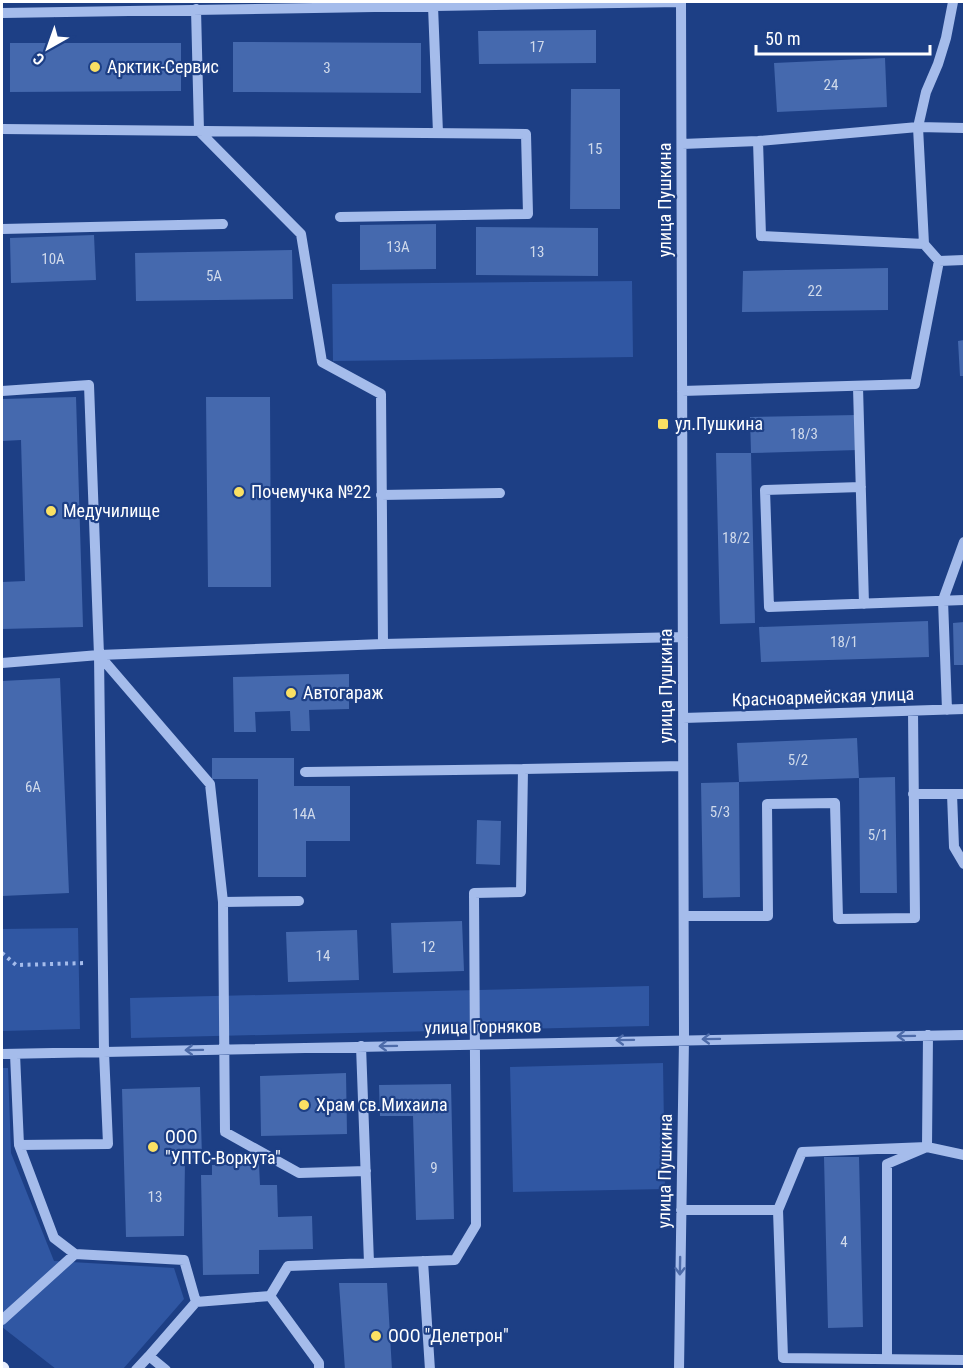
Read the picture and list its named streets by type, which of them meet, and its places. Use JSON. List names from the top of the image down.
{
  "streets": {
    "street": ["улица Пушкина", "Красноармейская улица", "улица Горняков"]
  },
  "crossings": [
    ["улица Пушкина", "Красноармейская улица"],
    ["улица Пушкина", "улица Горняков"]
  ],
  "one_way": ["улица Горняков"],
  "places": {
    "other": [
      "Арктик-Сервис",
      "Почемучка №22",
      "Медучилище",
      "Автогараж",
      "Храм св.Михаила",
      "ООО \"УПТС-Воркута\"",
      "ООО \"Делетрон\""
    ],
    "transit": ["ул.Пушкина"]
  },
  "house_numbers": [
    "17",
    "3",
    "24",
    "15",
    "13А",
    "13",
    "10А",
    "5А",
    "22",
    "18/3",
    "18/2",
    "18/1",
    "5/2",
    "6А",
    "5/3",
    "14А",
    "5/1",
    "12",
    "14",
    "9",
    "13",
    "4"
  ],
  "scale_bar": "50 m",
  "north": "bottom left"
}
